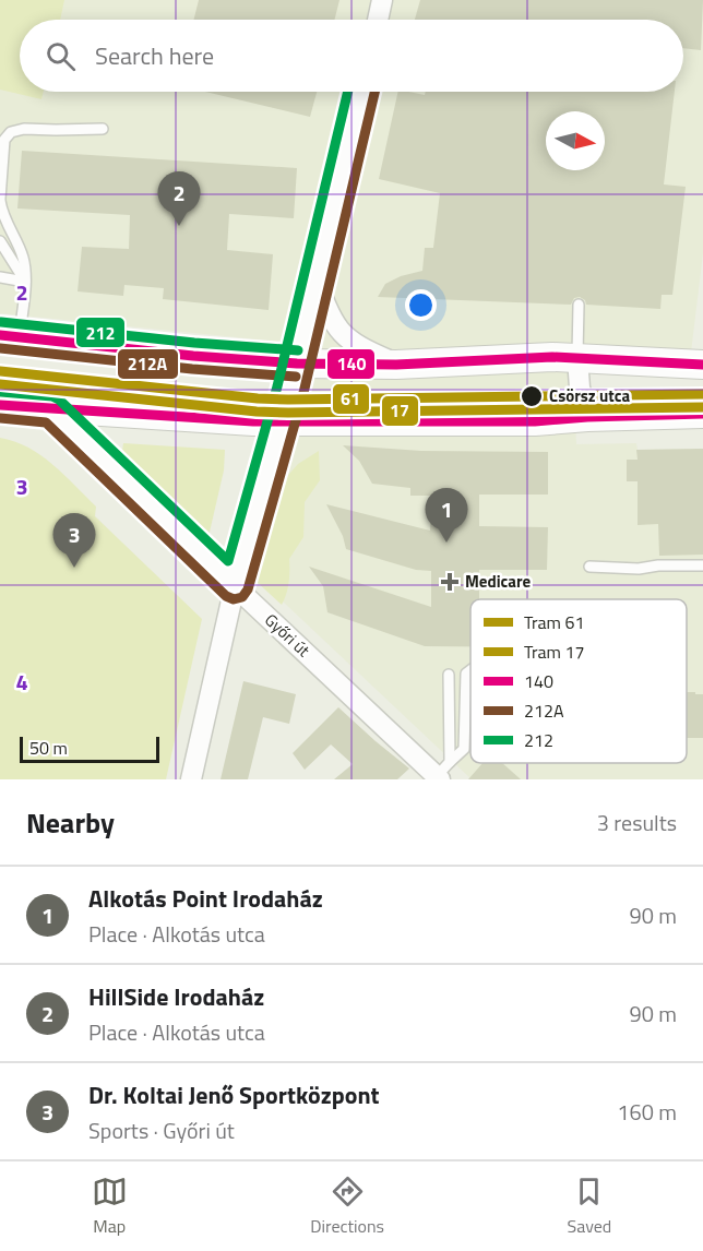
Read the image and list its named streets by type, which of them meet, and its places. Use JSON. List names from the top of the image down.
{
  "streets": {
    "street": ["Győri út"]
  },
  "places": {
    "other": ["Csörsz utca"],
    "health": ["Medicare"]
  },
  "lines": [
    "transit line 212A",
    "transit line 212",
    "transit line 140",
    "tram line 61",
    "tram line 17"
  ],
  "legend": [
    "Tram 61",
    "Tram 17",
    "140",
    "212A",
    "212"
  ],
  "scale_bar": "50 m",
  "north": "right",
  "page": {
    "search": "Search here",
    "pins": ["2", "1", "3"],
    "scale": "50 m",
    "heading": ["Nearby", "3 results"],
    "list": [
      {
        "mark": "1",
        "name": "Alkotás Point Irodaház",
        "note": "Place · Alkotás utca",
        "value": "90 m"
      },
      {
        "mark": "2",
        "name": "HillSide Irodaház",
        "note": "Place · Alkotás utca",
        "value": "90 m"
      },
      {
        "mark": "3",
        "name": "Dr. Koltai Jenő Sportközpont",
        "note": "Sports · Győri út",
        "value": "160 m"
      }
    ],
    "nav": ["Map", "Directions", "Saved"]
  },
  "grid": {
    "rows": ["2", "3", "4"]
  }
}
